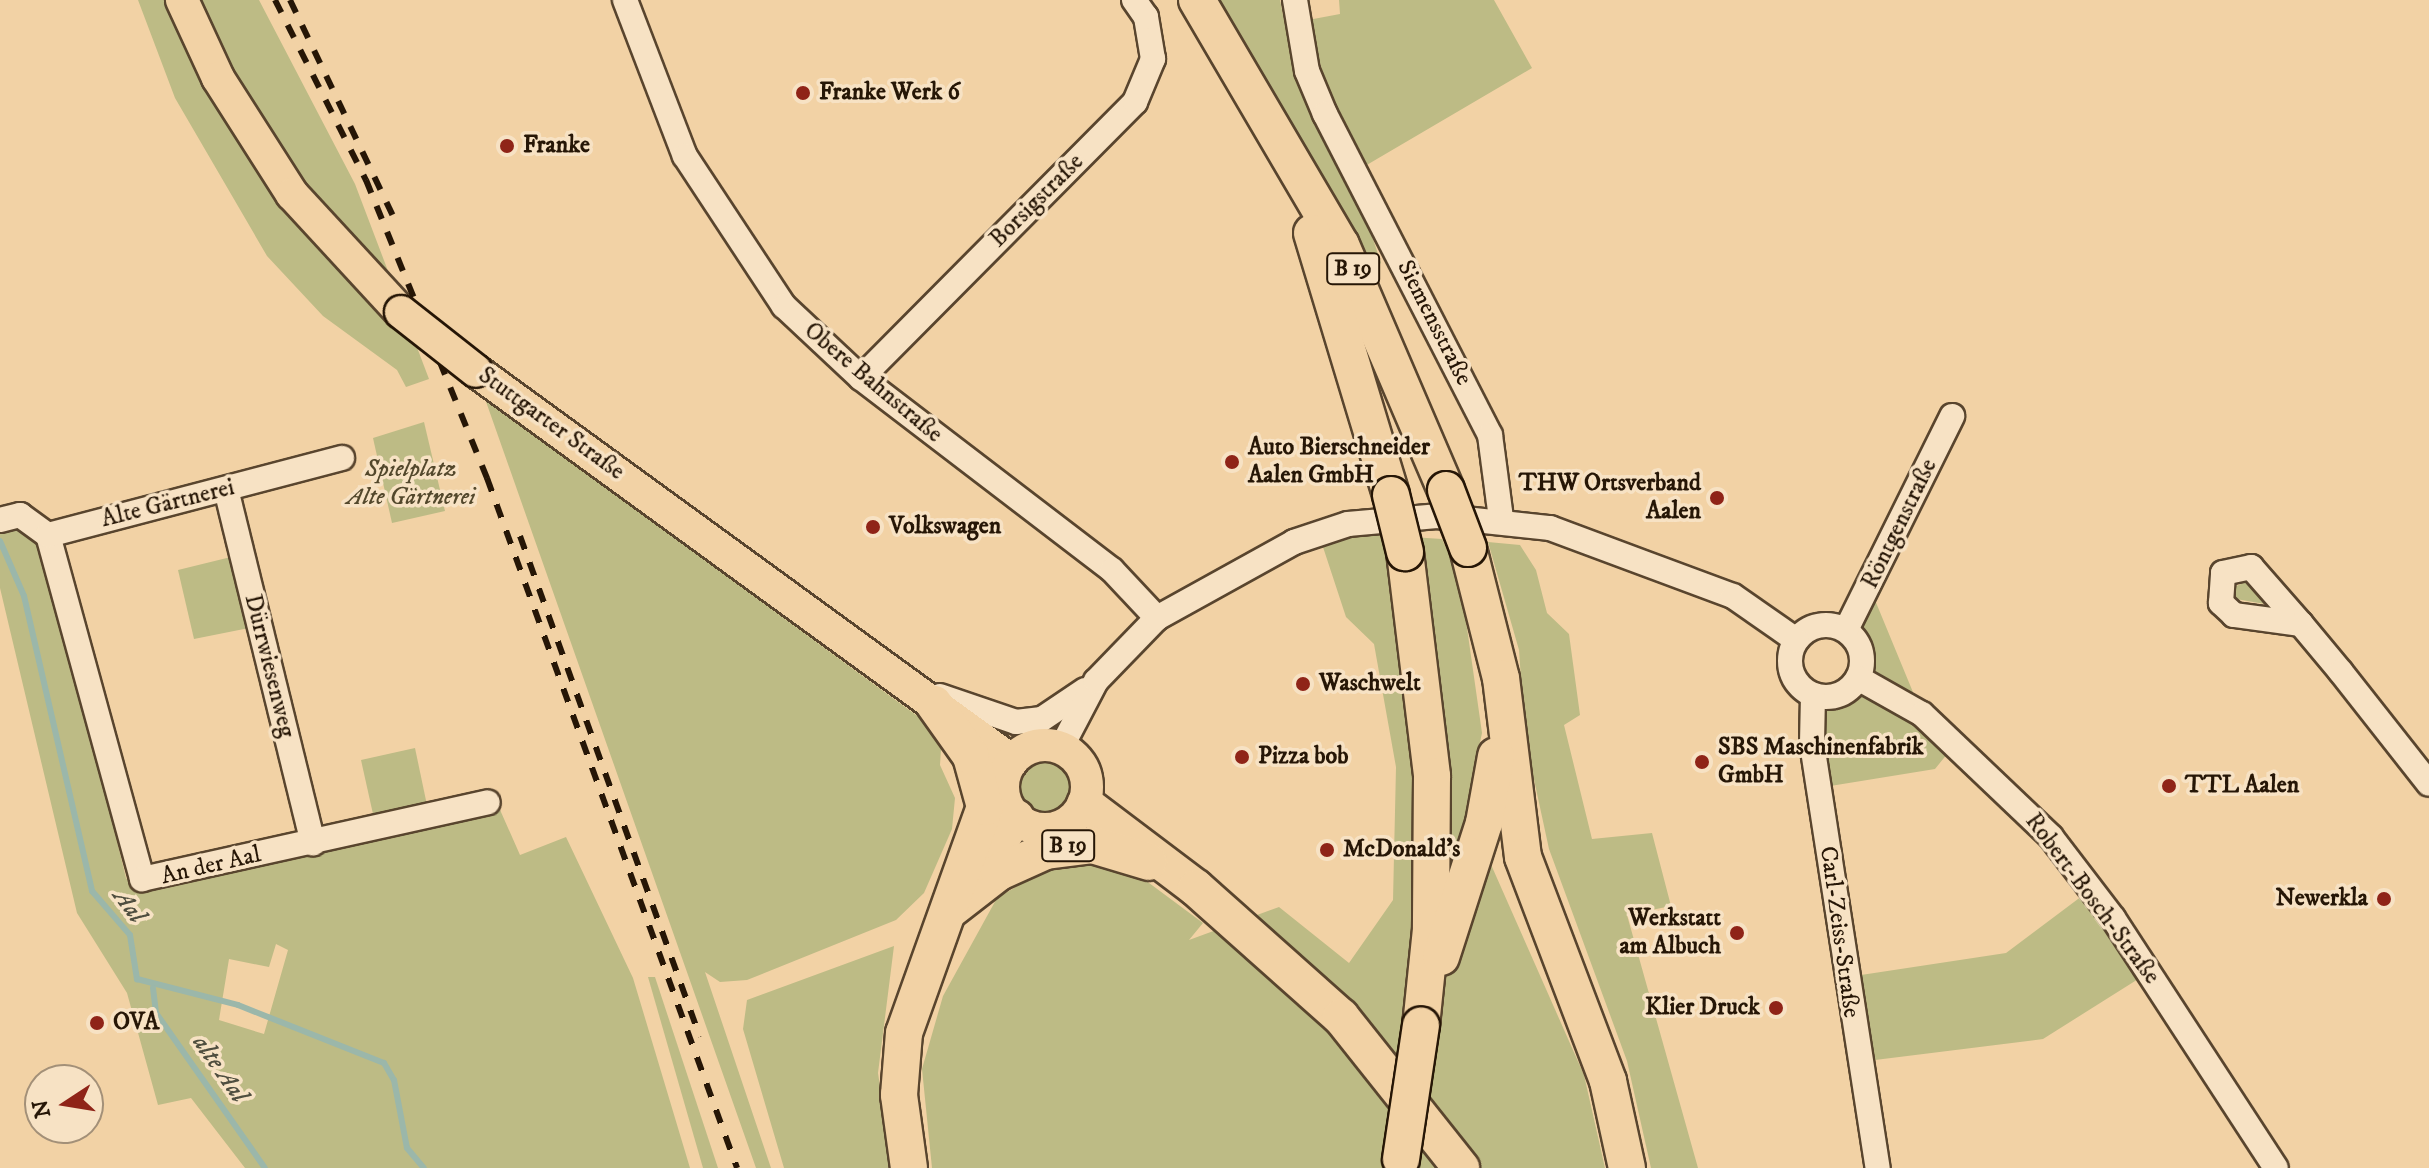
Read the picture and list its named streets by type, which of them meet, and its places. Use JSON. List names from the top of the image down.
{
  "streets": {
    "highway": ["B 19"],
    "main road": ["Stuttgarter Straße"],
    "street": [
      "Borsigstraße",
      "Siemensstraße",
      "Obere Bahnstraße",
      "Alte Gärtnerei",
      "Röntgenstraße",
      "Dürrwiesenweg",
      "An der Aal",
      "Robert-Bosch-Straße",
      "Carl-Zeiss-Straße"
    ]
  },
  "crossings": [
    ["Borsigstraße", "Obere Bahnstraße"],
    ["B 19", "Stuttgarter Straße"],
    ["Alte Gärtnerei", "Dürrwiesenweg"],
    ["Alte Gärtnerei", "An der Aal"],
    ["Röntgenstraße", "Robert-Bosch-Straße"],
    ["Röntgenstraße", "Carl-Zeiss-Straße"],
    ["Dürrwiesenweg", "An der Aal"],
    ["Robert-Bosch-Straße", "Carl-Zeiss-Straße"]
  ],
  "water": ["Aal", "alte Aal"],
  "parks": ["Spielplatz Alte Gärtnerei"],
  "places": [
    "Franke Werk 6",
    "Franke",
    "Auto Bierschneider Aalen GmbH",
    "THW Ortsverband Aalen",
    "Volkswagen",
    "Waschwelt",
    "Pizza bob",
    "SBS Maschinenfabrik GmbH",
    "TTL Aalen",
    "McDonald's",
    "Newerkla",
    "Werkstatt am Albuch",
    "Klier Druck",
    "OVA"
  ],
  "north": "left"
}
